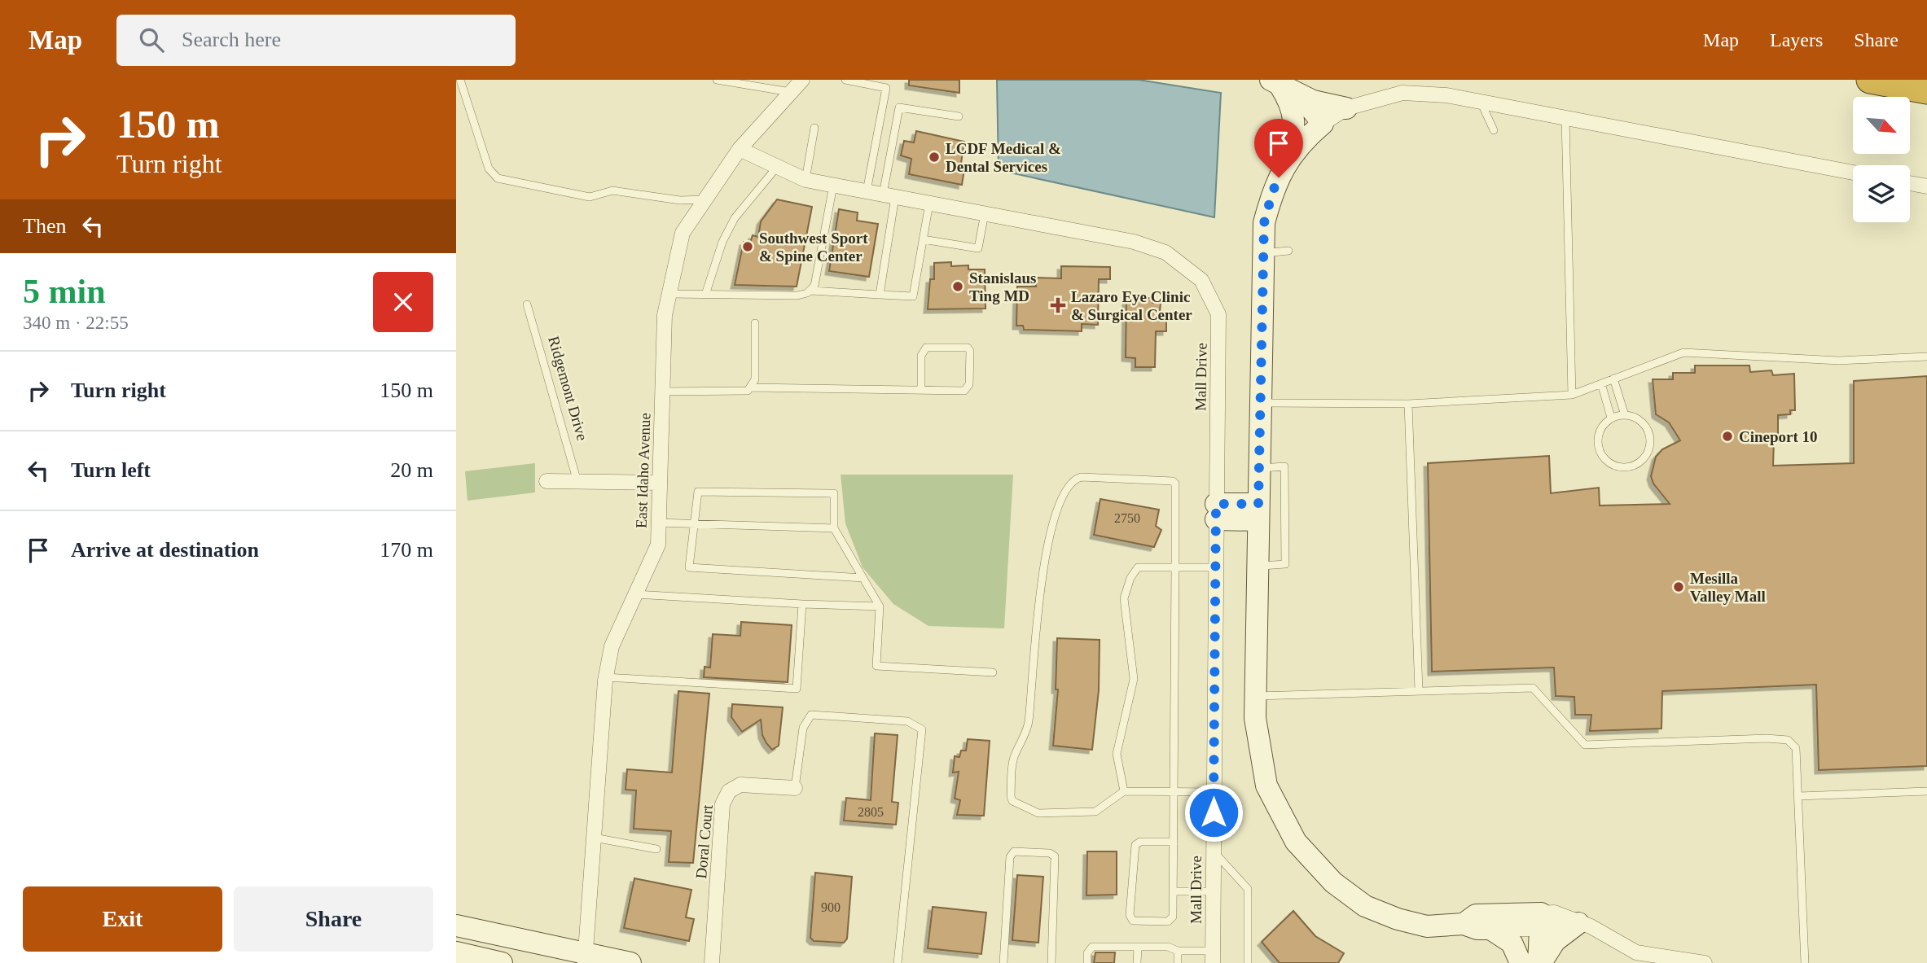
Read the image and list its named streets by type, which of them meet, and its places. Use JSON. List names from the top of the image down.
{
  "streets": {
    "street": ["Mall Drive", "East Idaho Avenue", "Doral Court"],
    "lane": ["Ridgemont Drive"]
  },
  "crossings": [
    ["Mall Drive", "East Idaho Avenue"]
  ],
  "places": {
    "other": [
      "LCDF Medical & Dental Services",
      "Southwest Sport & Spine Center",
      "Stanislaus Ting MD",
      "Cineport 10",
      "Mesilla Valley Mall"
    ],
    "health": ["Lazaro Eye Clinic & Surgical Center"]
  },
  "house_numbers": ["2750", "2805", "900"],
  "north": "bottom right",
  "page": {
    "header": "Map",
    "search": "Search here",
    "nav": ["Map", "Layers", "Share"],
    "turn": ["150 m", "Turn right"],
    "then": "Then",
    "heading": ["5 min", "340 m · 22:55"],
    "list": [
      {
        "name": "Turn right",
        "value": "150 m"
      },
      {
        "name": "Turn left",
        "value": "20 m"
      },
      {
        "name": "Arrive at destination",
        "value": "170 m"
      }
    ],
    "buttons": ["Exit", "Share"]
  }
}
